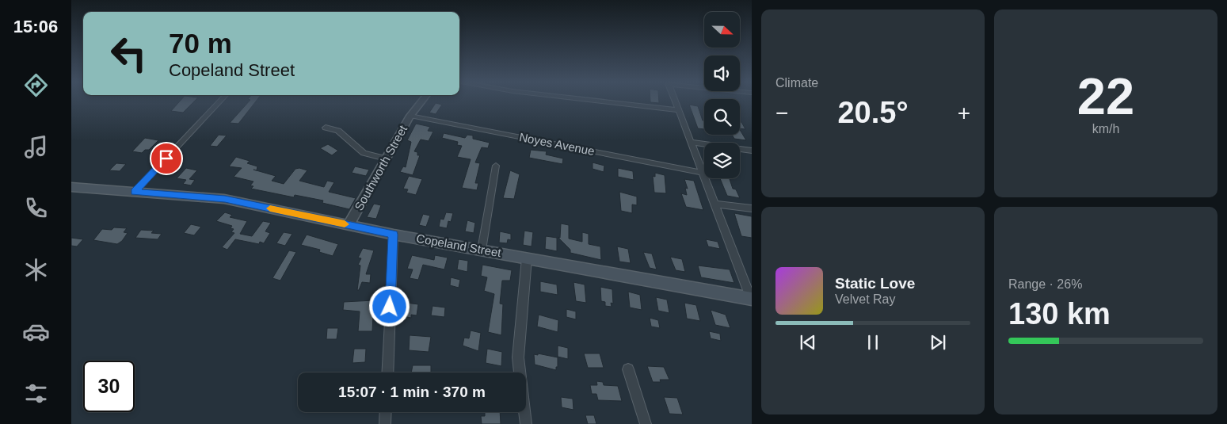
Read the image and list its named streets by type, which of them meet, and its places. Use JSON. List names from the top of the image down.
{
  "streets": {
    "main road": ["Copeland Street"],
    "street": ["Noyes Avenue", "Southworth Street"]
  },
  "crossings": [
    ["Noyes Avenue", "Southworth Street"],
    ["Southworth Street", "Copeland Street"]
  ],
  "north": "right",
  "page": {
    "tabs": "15:06",
    "tile": [
      "Climate",
      ["22", "km/h"],
      ["Range · 26%", "130 km"]
    ],
    "turn": ["70 m", "Copeland Street"],
    "heat": ["−", "20.5°", "+"],
    "song": ["Static Love", "Velvet Ray"],
    "limit": "30",
    "trip": "15:07 · 1 min · 370 m"
  }
}
